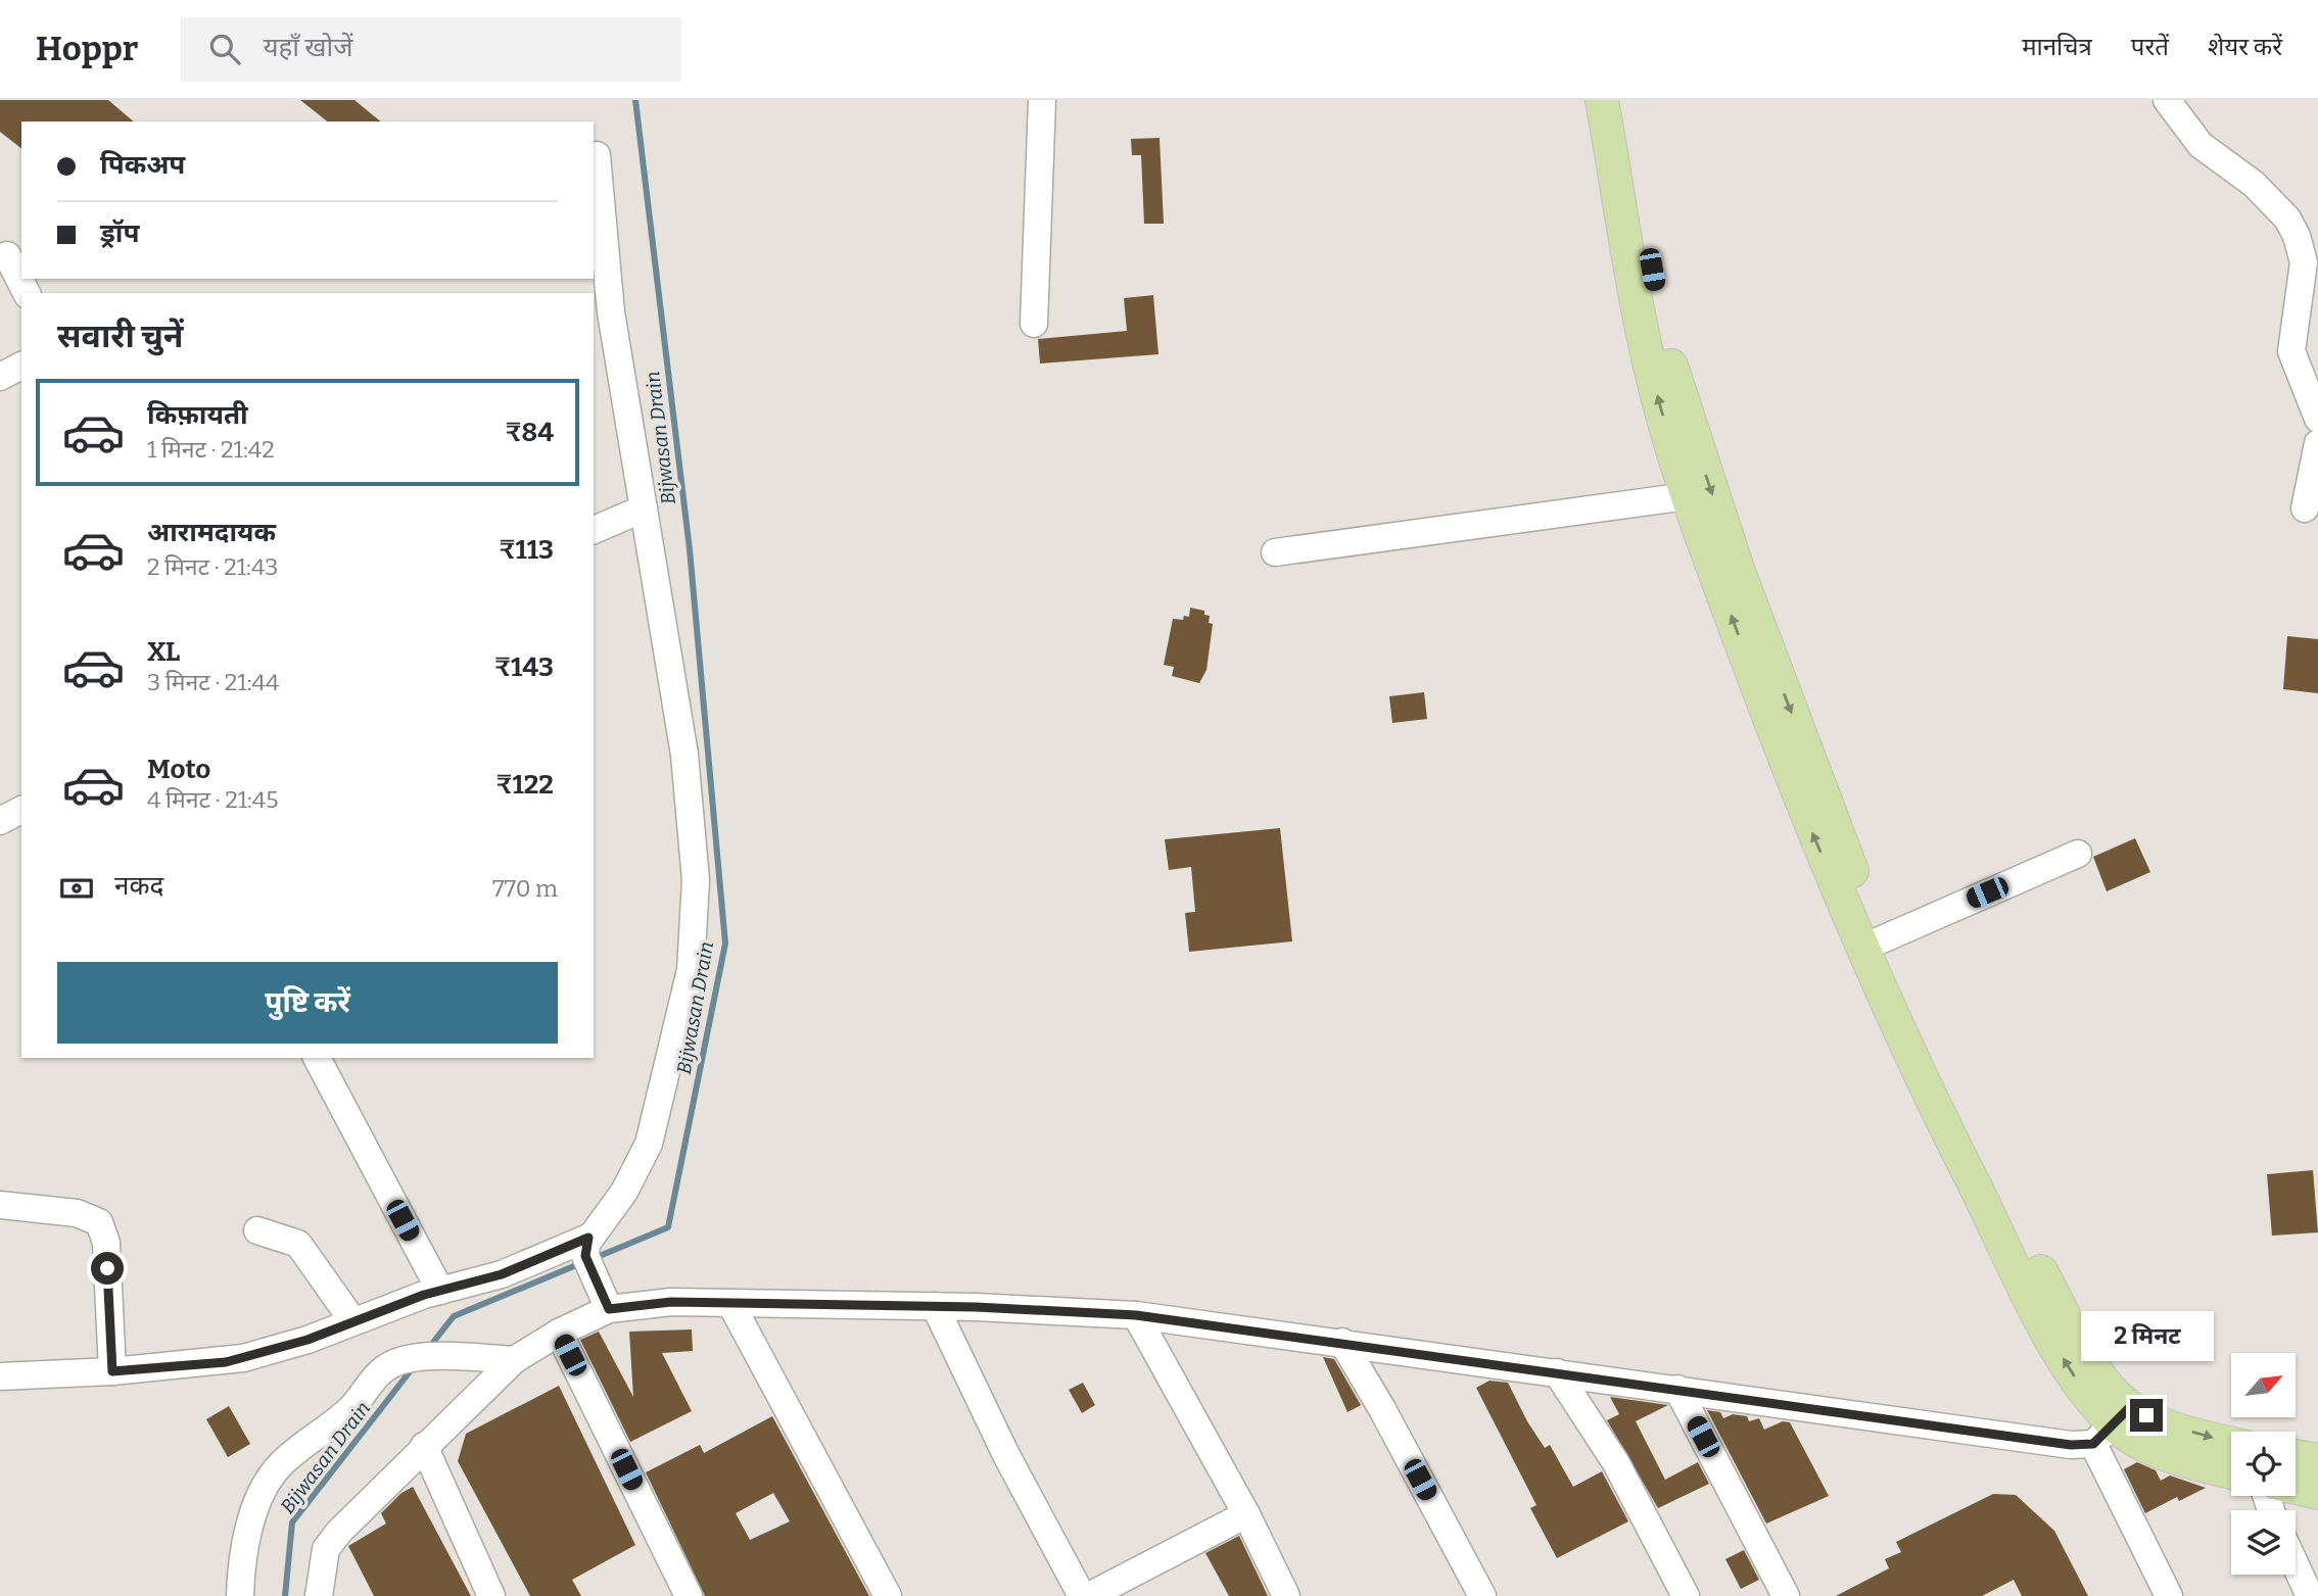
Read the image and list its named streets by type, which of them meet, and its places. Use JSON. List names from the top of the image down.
{
  "water": ["Bijwasan Drain"],
  "north": "top right",
  "page": {
    "header": "Hoppr",
    "search": "यहाँ खोजें",
    "nav": ["मानचित्र", "परतें", "शेयर करें"],
    "banner": ["पिकअप", "ड्रॉप"],
    "heading": "सवारी चुनें",
    "list": [
      {
        "name": "किफ़ायती",
        "note": "1 मिनट · 21:42",
        "value": "₹84"
      },
      {
        "name": "आरामदायक",
        "note": "2 मिनट · 21:43",
        "value": "₹113"
      },
      {
        "name": "XL",
        "note": "3 मिनट · 21:44",
        "value": "₹143"
      },
      {
        "name": "Moto",
        "note": "4 मिनट · 21:45",
        "value": "₹122"
      }
    ],
    "pay": ["नकद", "770 m"],
    "buttons": "पुष्टि करें",
    "bubble": "2 मिनट"
  }
}
